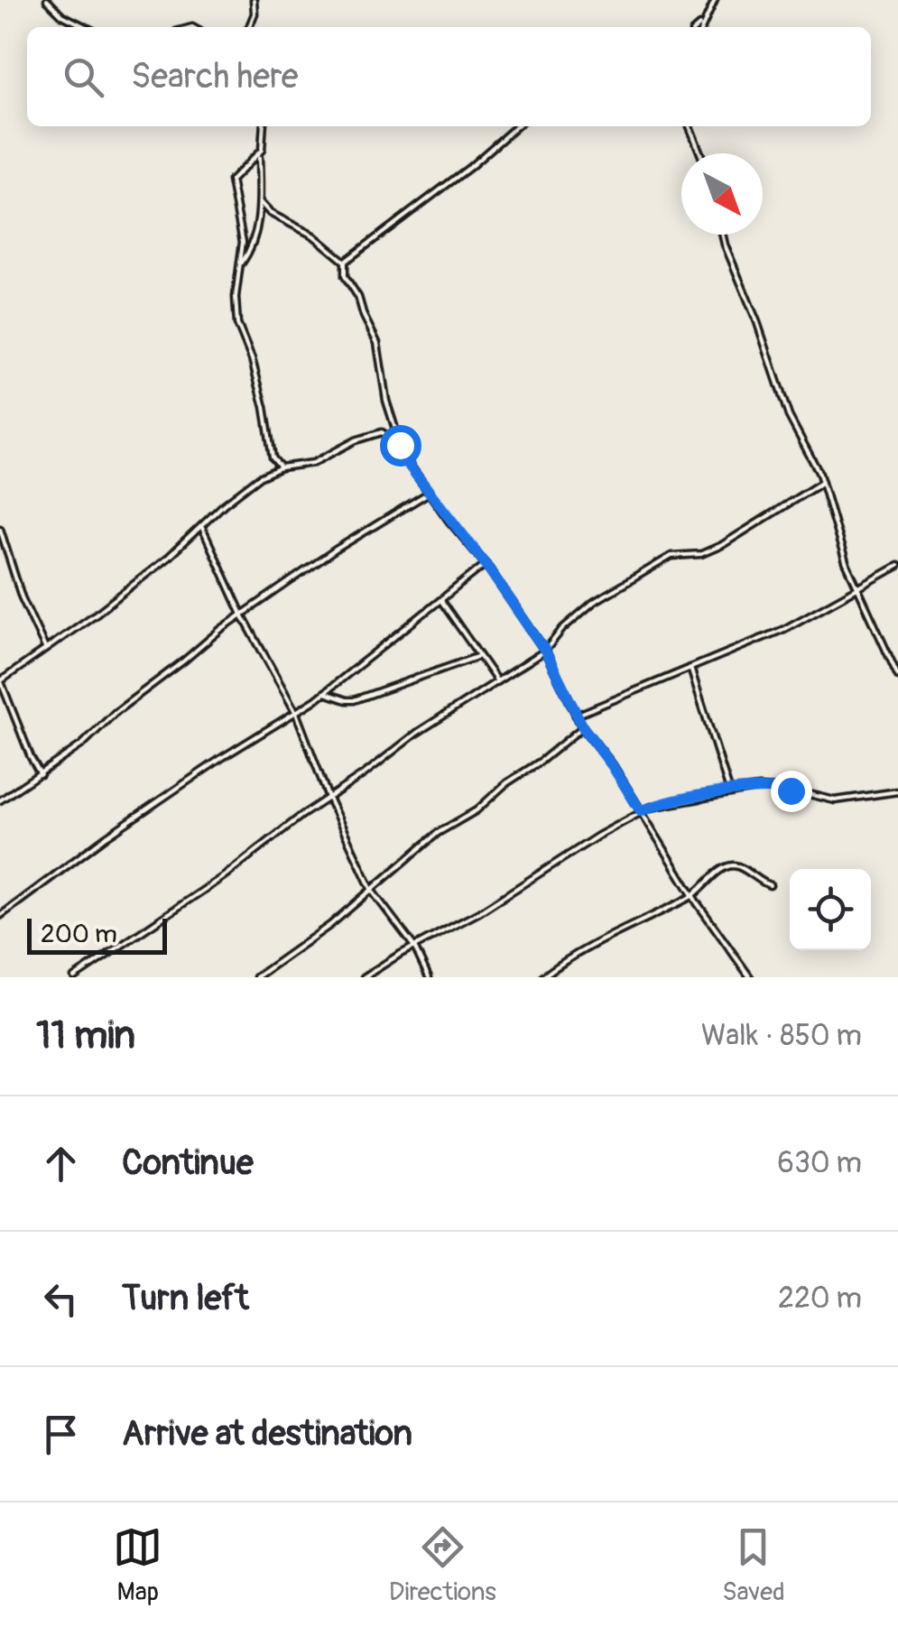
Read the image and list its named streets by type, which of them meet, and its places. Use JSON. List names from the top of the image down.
{
  "scale_bar": "200 m",
  "north": "bottom right",
  "page": {
    "search": "Search here",
    "scale": "200 m",
    "heading": ["11 min", "Walk · 850 m"],
    "list": [
      ["Continue", "630 m"],
      ["Turn left", "220 m"],
      "Arrive at destination"
    ],
    "nav": ["Map", "Directions", "Saved"]
  }
}
